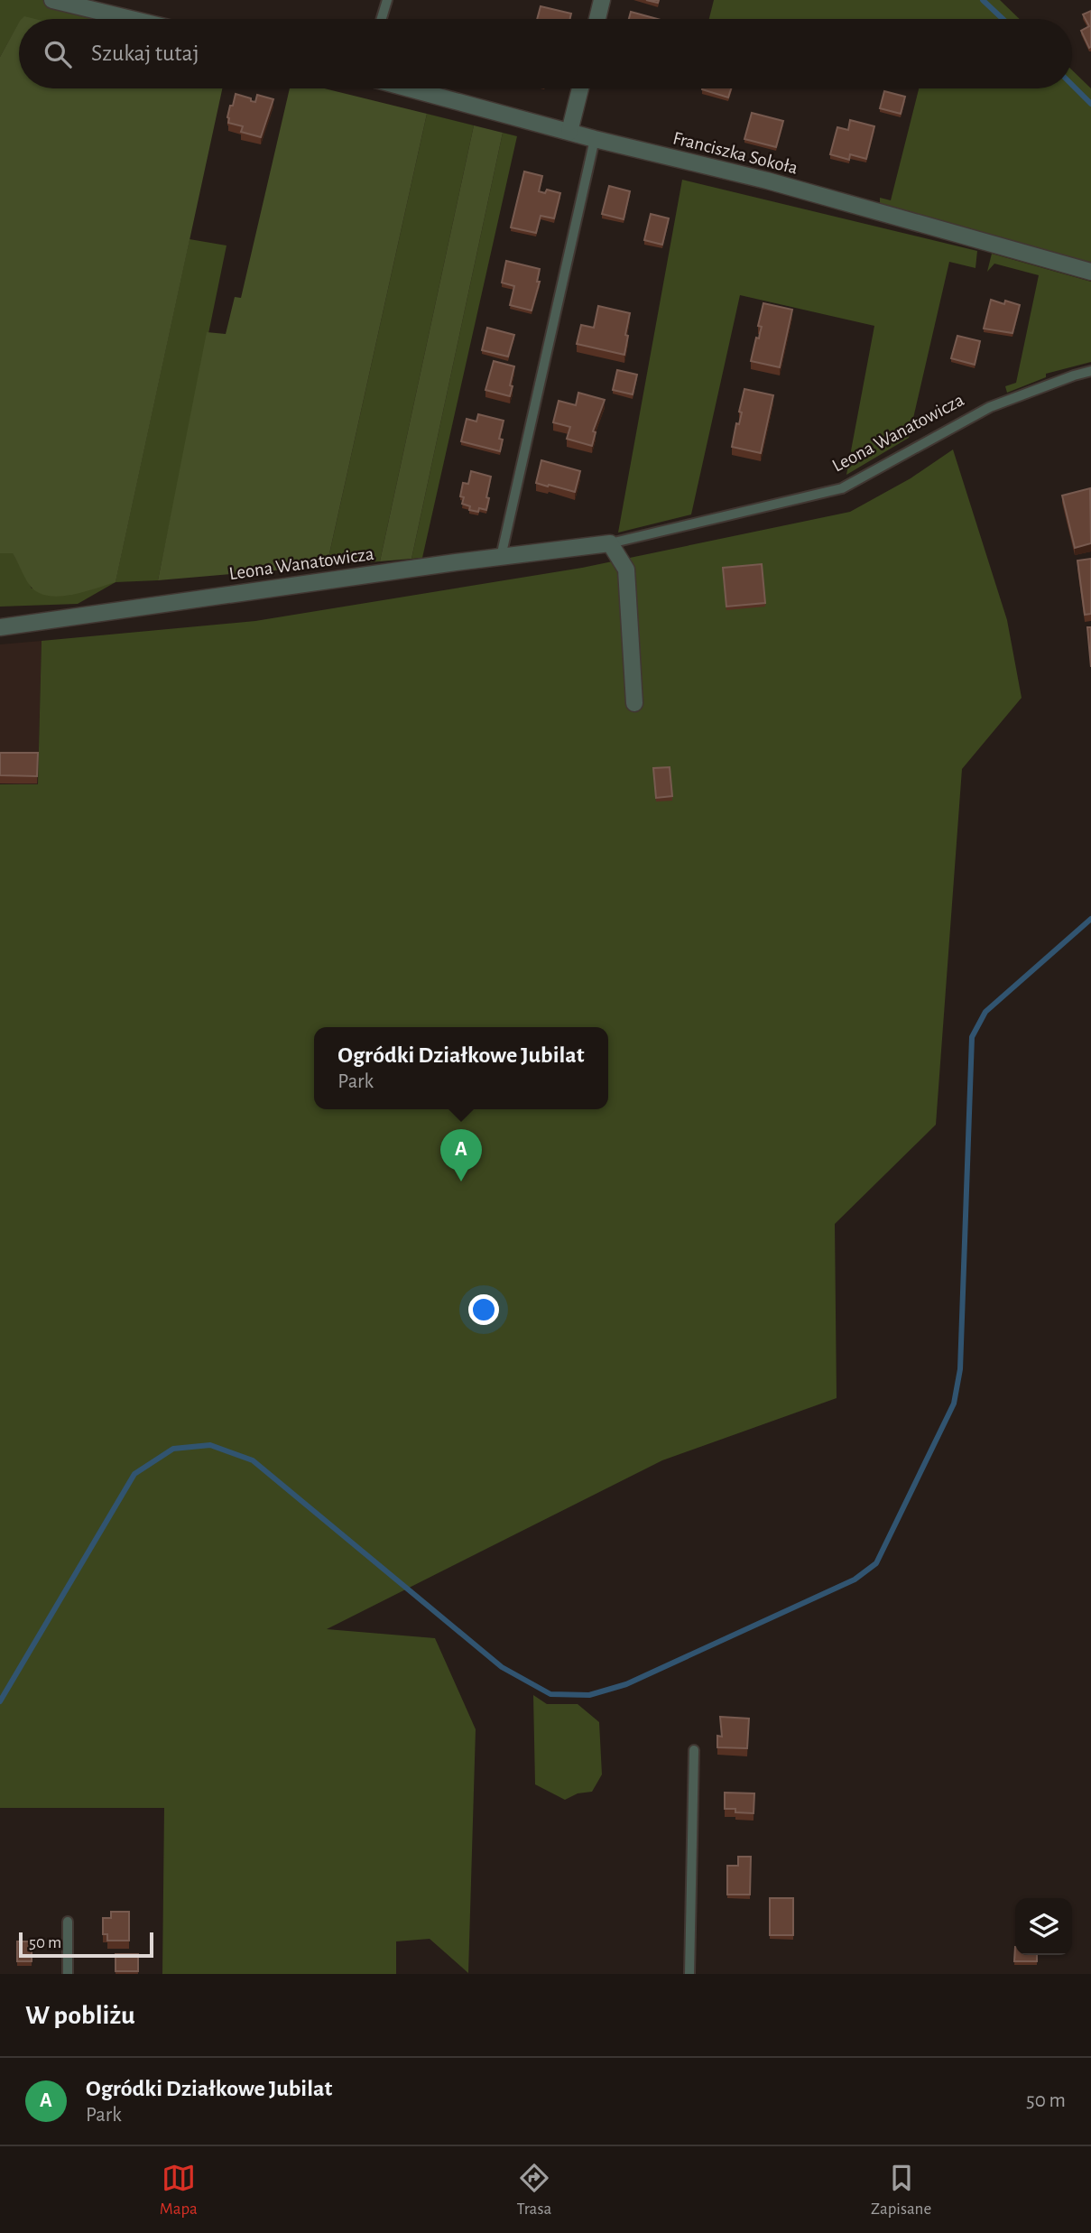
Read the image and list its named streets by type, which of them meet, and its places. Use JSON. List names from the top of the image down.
{
  "streets": {
    "street": ["Franciszka Sokoła", "Leona Wanatowicza"]
  },
  "scale_bar": "50 m",
  "page": {
    "search": "Szukaj tutaj",
    "popup": ["Ogródki Działkowe Jubilat", "Park"],
    "pins": "A",
    "scale": "50 m",
    "heading": "W pobliżu",
    "list": [
      {
        "mark": "A",
        "name": "Ogródki Działkowe Jubilat",
        "note": "Park",
        "value": "50 m"
      }
    ],
    "nav": ["Mapa", "Trasa", "Zapisane"]
  }
}
